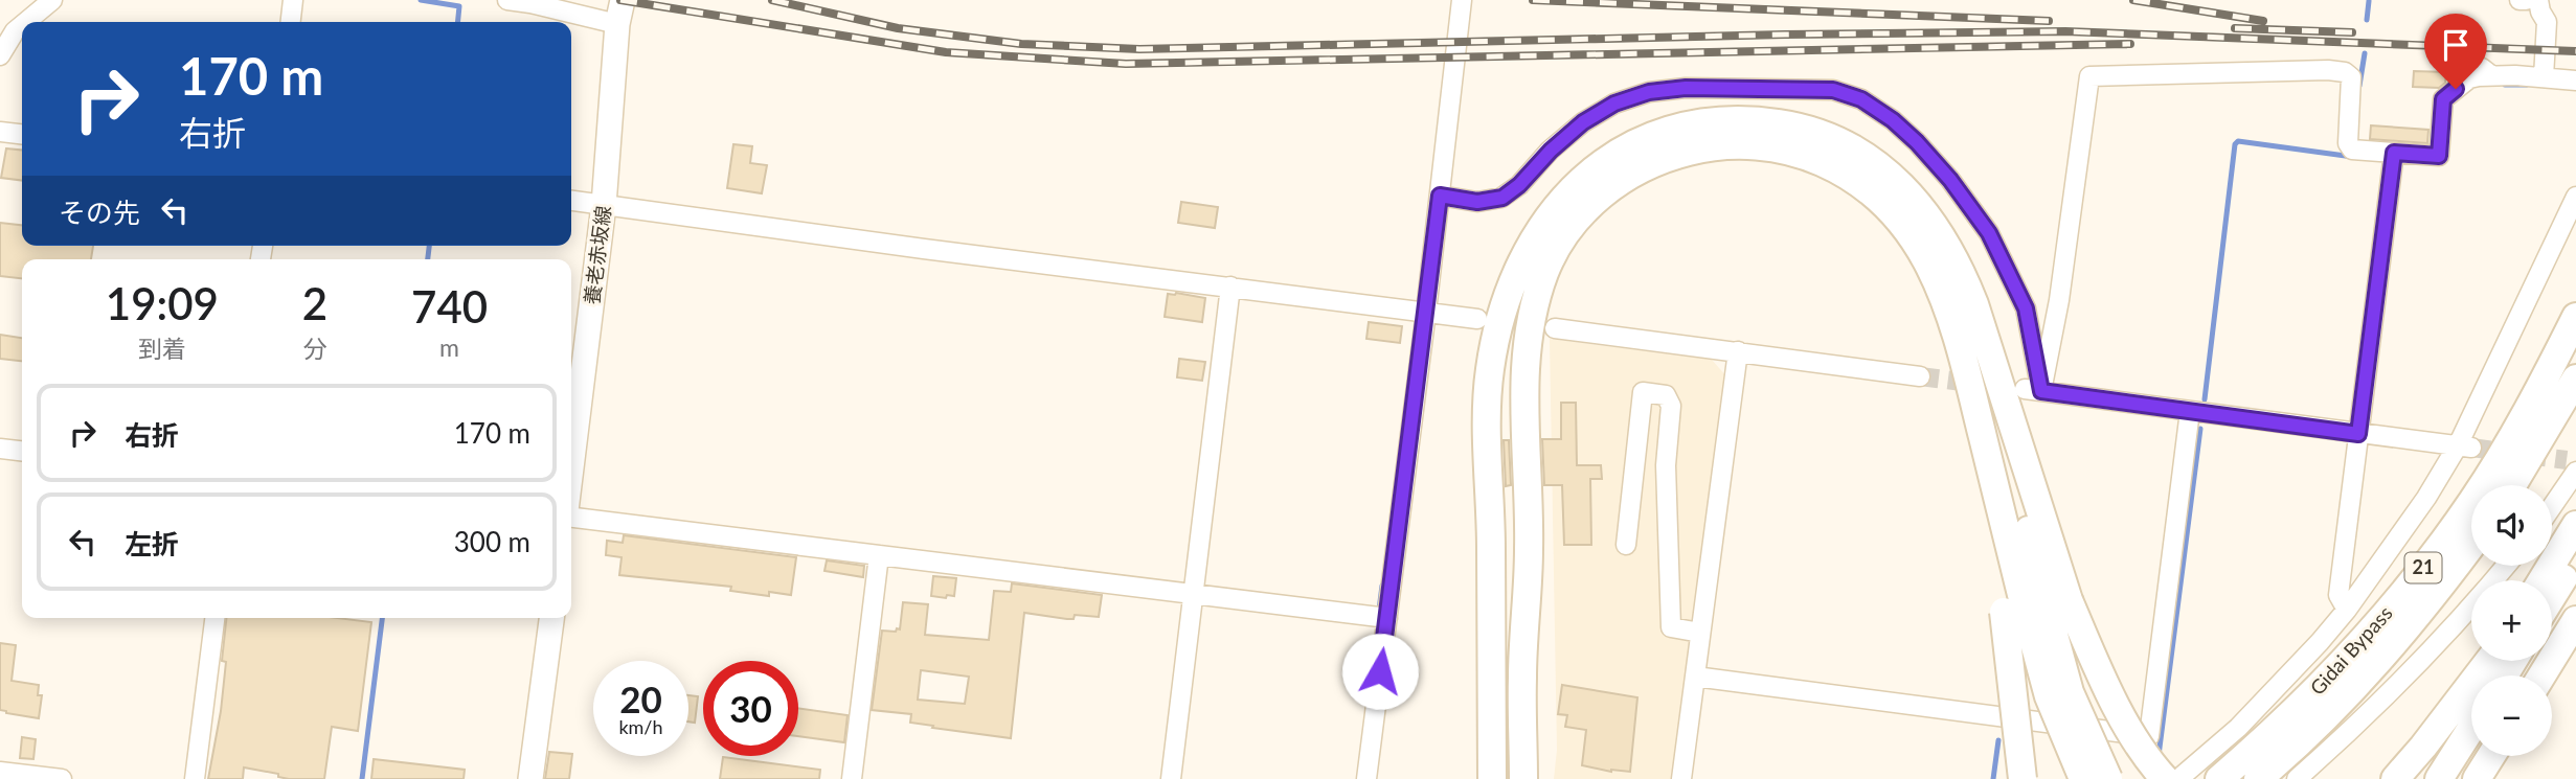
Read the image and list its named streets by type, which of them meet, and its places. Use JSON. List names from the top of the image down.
{
  "streets": {
    "highway": ["21", "Gidai Bypass"],
    "main road": ["養老赤坂線"]
  },
  "page": {
    "turn": ["170 m", "右折"],
    "then": "その先",
    "eta": [
      "19:09",
      "到着",
      "2",
      "分",
      "740",
      "m"
    ],
    "list": [
      {
        "name": "右折",
        "value": "170 m"
      },
      {
        "name": "左折",
        "value": "300 m"
      }
    ],
    "map_buttons": ["+", "−"],
    "speed": "20 km/h",
    "limit": "30"
  }
}
